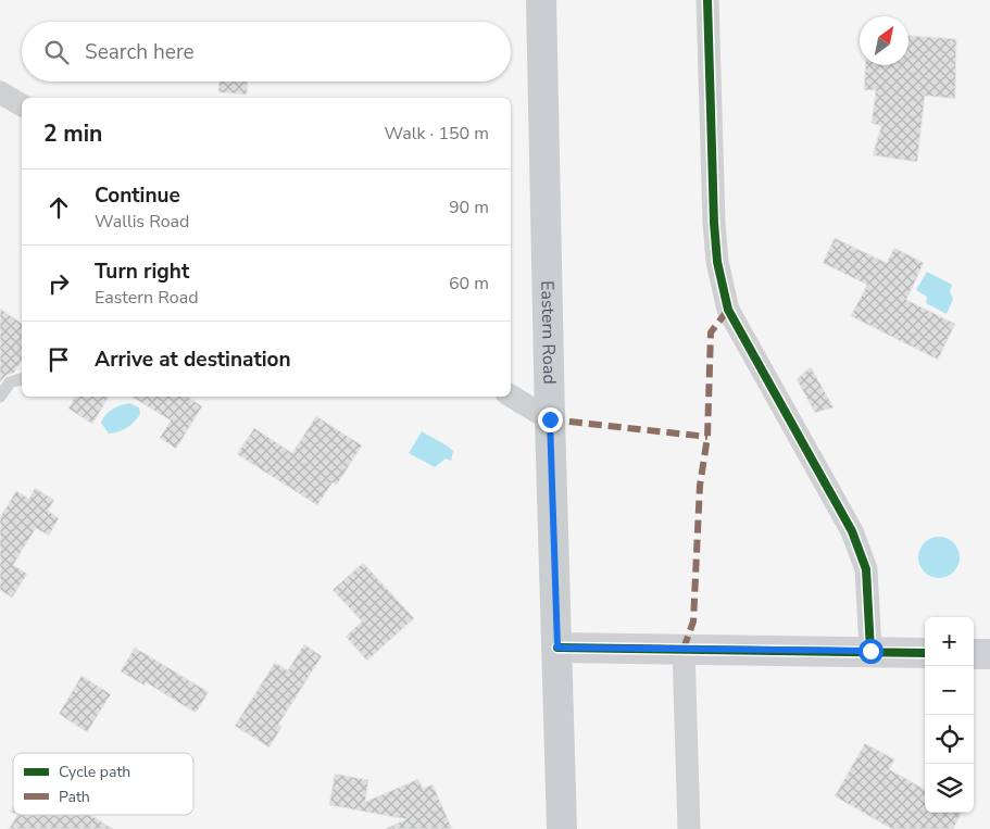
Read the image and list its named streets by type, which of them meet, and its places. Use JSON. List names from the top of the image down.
{
  "streets": {
    "main road": ["Eastern Road"]
  },
  "legend": ["Cycle path", "Path"],
  "north": "top right",
  "page": {
    "search": "Search here",
    "heading": ["2 min", "Walk · 150 m"],
    "list": [
      ["Continue", "Wallis Road", "90 m"],
      ["Turn right", "Eastern Road", "60 m"],
      "Arrive at destination"
    ],
    "map_buttons": ["+", "−"]
  }
}
